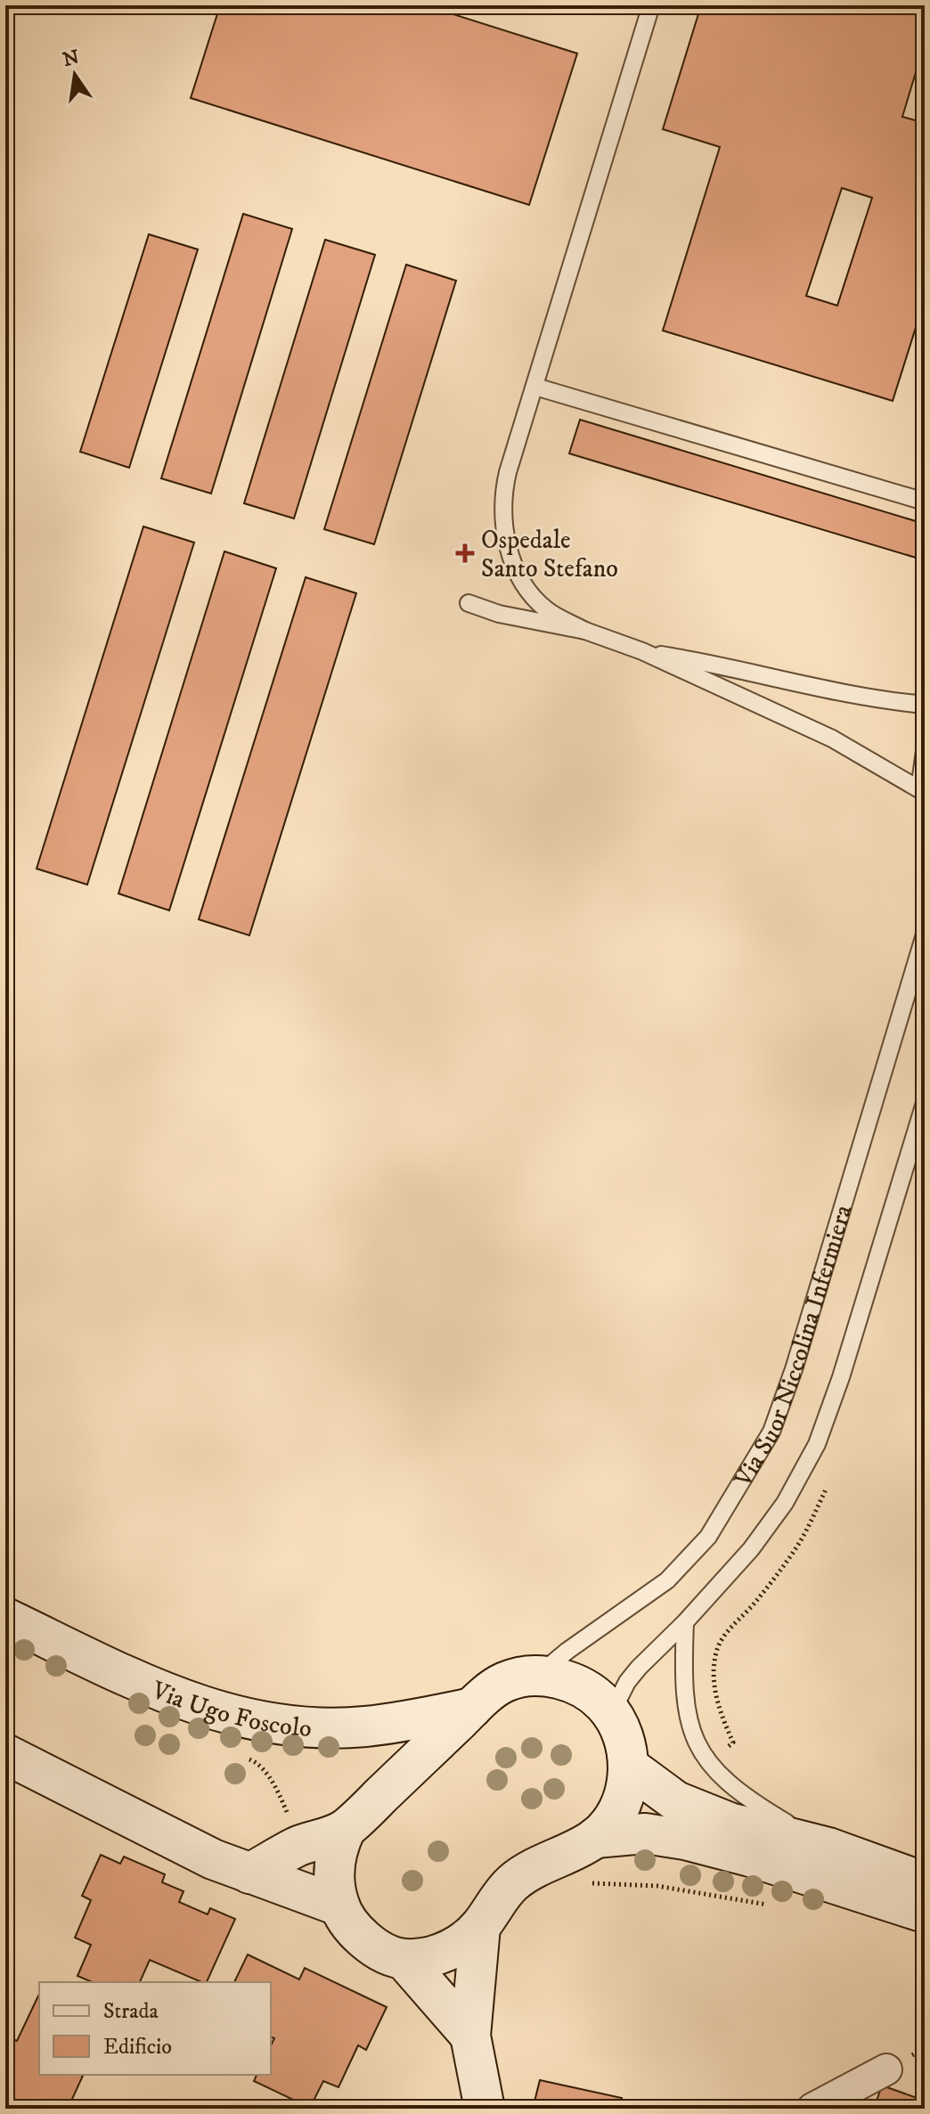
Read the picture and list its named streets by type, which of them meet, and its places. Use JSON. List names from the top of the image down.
{
  "streets": {
    "street": ["Via Ugo Foscolo"],
    "lane": ["Via Suor Niccolina Infermiera"]
  },
  "crossings": [
    ["Via Suor Niccolina Infermiera", "Via Ugo Foscolo"]
  ],
  "places": {
    "health": ["Ospedale Santo Stefano"]
  },
  "legend": ["Strada", "Edificio"],
  "north": "top"
}
